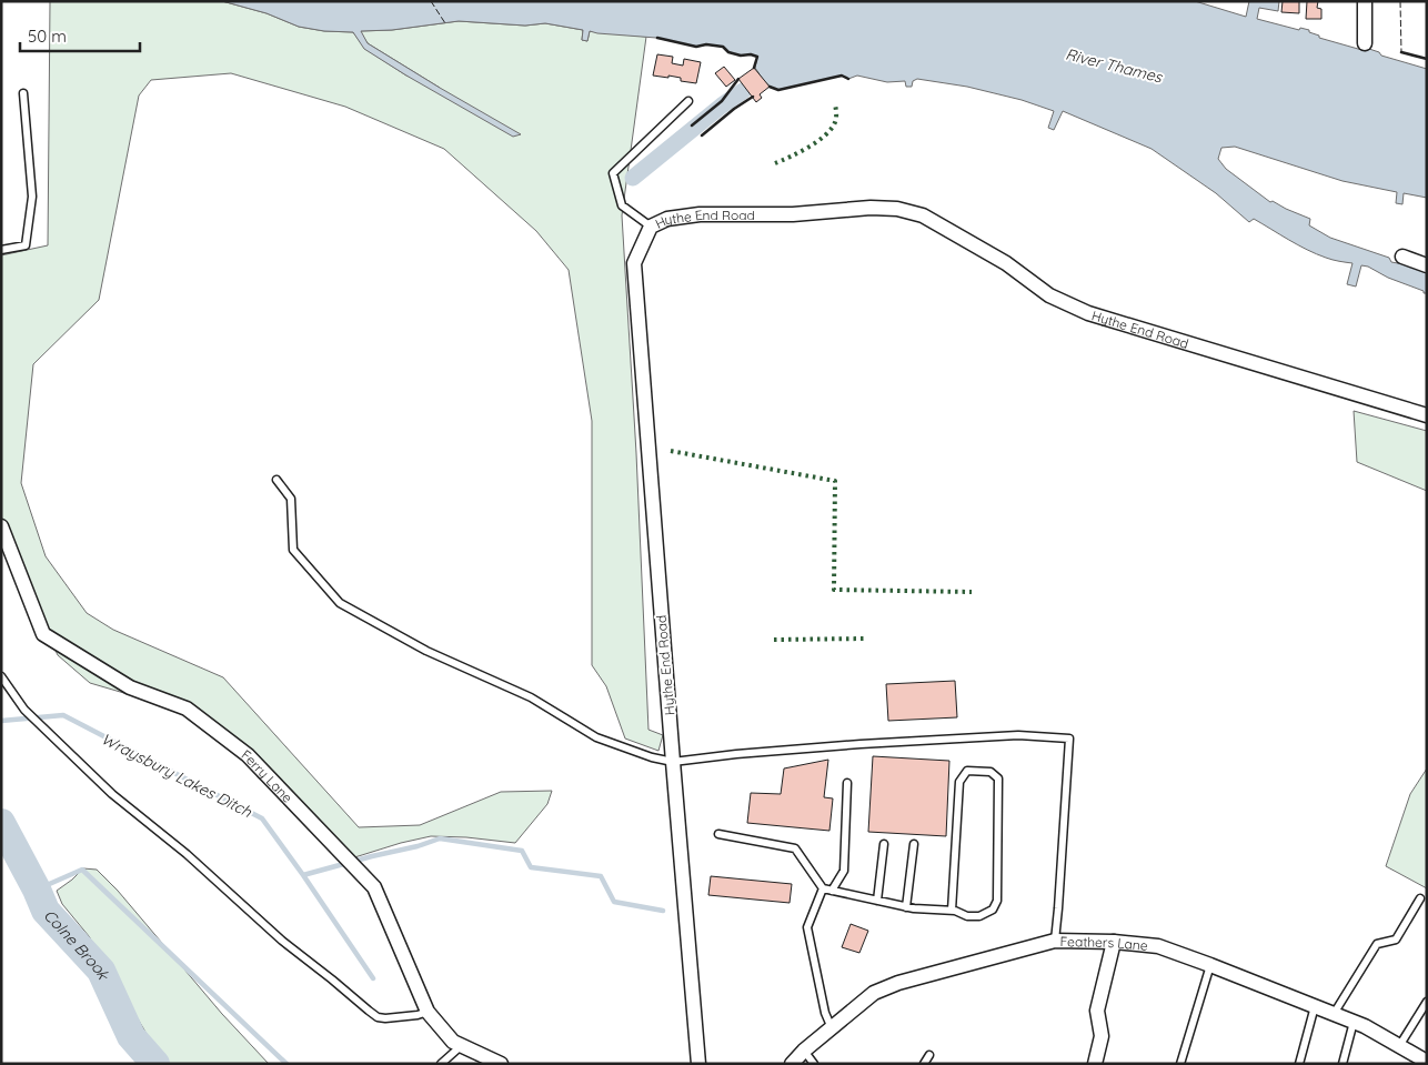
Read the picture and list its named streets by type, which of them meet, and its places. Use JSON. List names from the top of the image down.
{
  "streets": {
    "street": ["Hythe End Road", "Ferry Lane", "Feathers Lane"]
  },
  "water": ["River Thames", "Wraysbury Lakes Ditch", "Colne Brook"],
  "scale_bar": "50 m"
}
